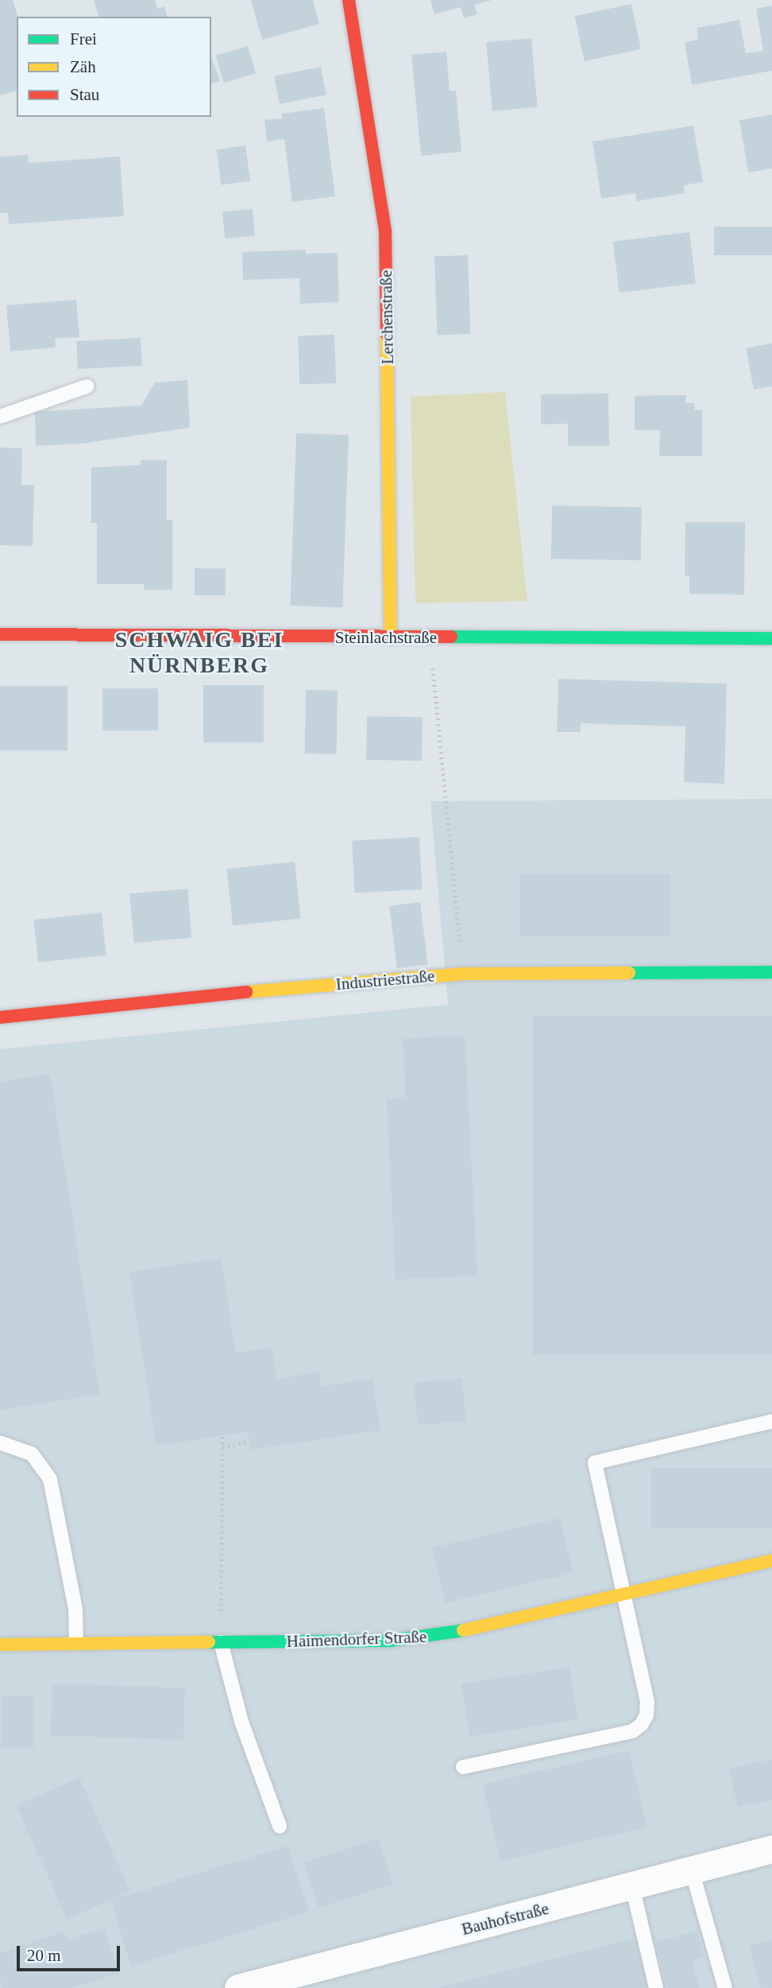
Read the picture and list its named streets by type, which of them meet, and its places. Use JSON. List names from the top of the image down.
{
  "streets": {
    "street": [
      "Lerchenstraße",
      "Steinlachstraße",
      "Industriestraße",
      "Haimendorfer Straße",
      "Bauhofstraße"
    ]
  },
  "crossings": [
    ["Lerchenstraße", "Steinlachstraße"]
  ],
  "districts": ["SCHWAIG BEI NÜRNBERG"],
  "legend": ["Frei", "Zäh", "Stau"],
  "scale_bar": "20 m"
}
